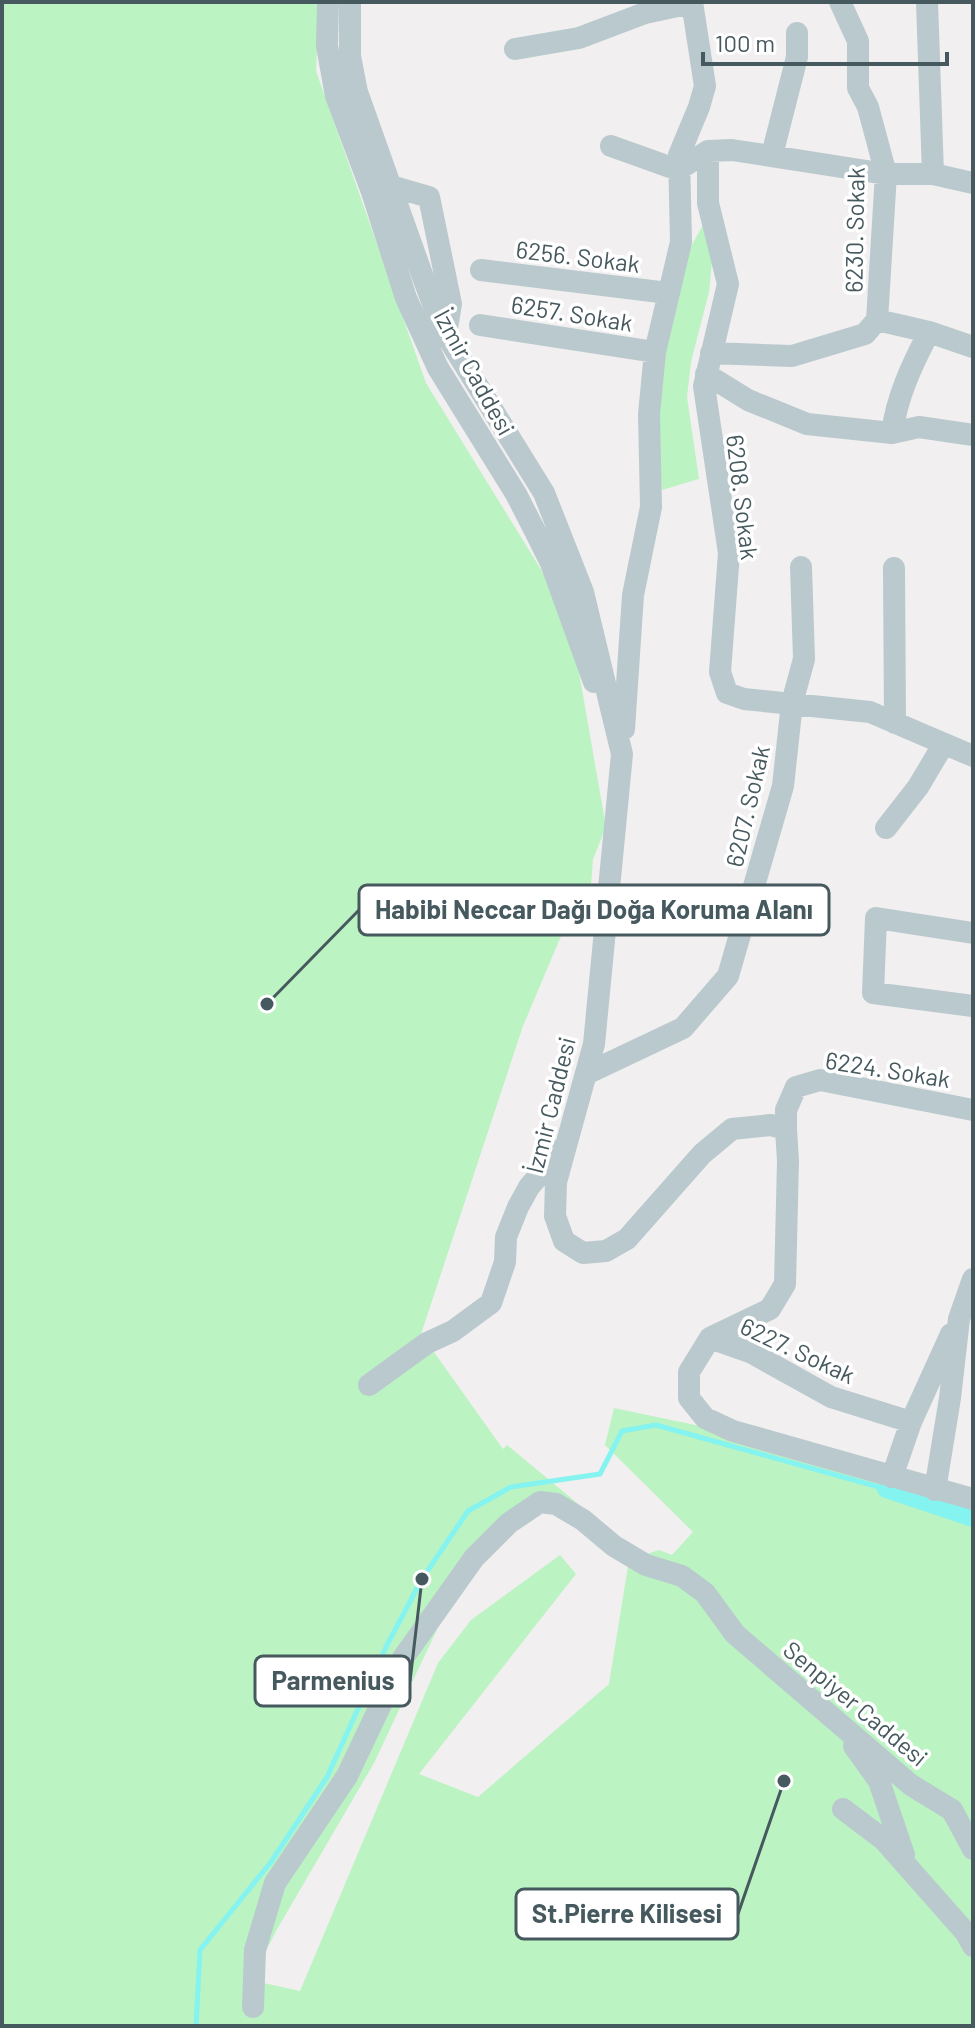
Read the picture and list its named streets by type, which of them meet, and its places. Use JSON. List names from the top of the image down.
{
  "streets": {
    "street": [
      "6230. Sokak",
      "6256. Sokak",
      "6257. Sokak",
      "İzmir Caddesi",
      "6208. Sokak",
      "6207. Sokak",
      "6224. Sokak",
      "6227. Sokak",
      "Senpiyer Caddesi"
    ]
  },
  "crossings": [
    ["İzmir Caddesi", "6207. Sokak"],
    ["İzmir Caddesi", "6224. Sokak"],
    ["6208. Sokak", "6207. Sokak"]
  ],
  "places": ["Habibi Neccar Dağı Doğa Koruma Alanı", "Parmenius", "St.Pierre Kilisesi"],
  "scale_bar": "100 m"
}
